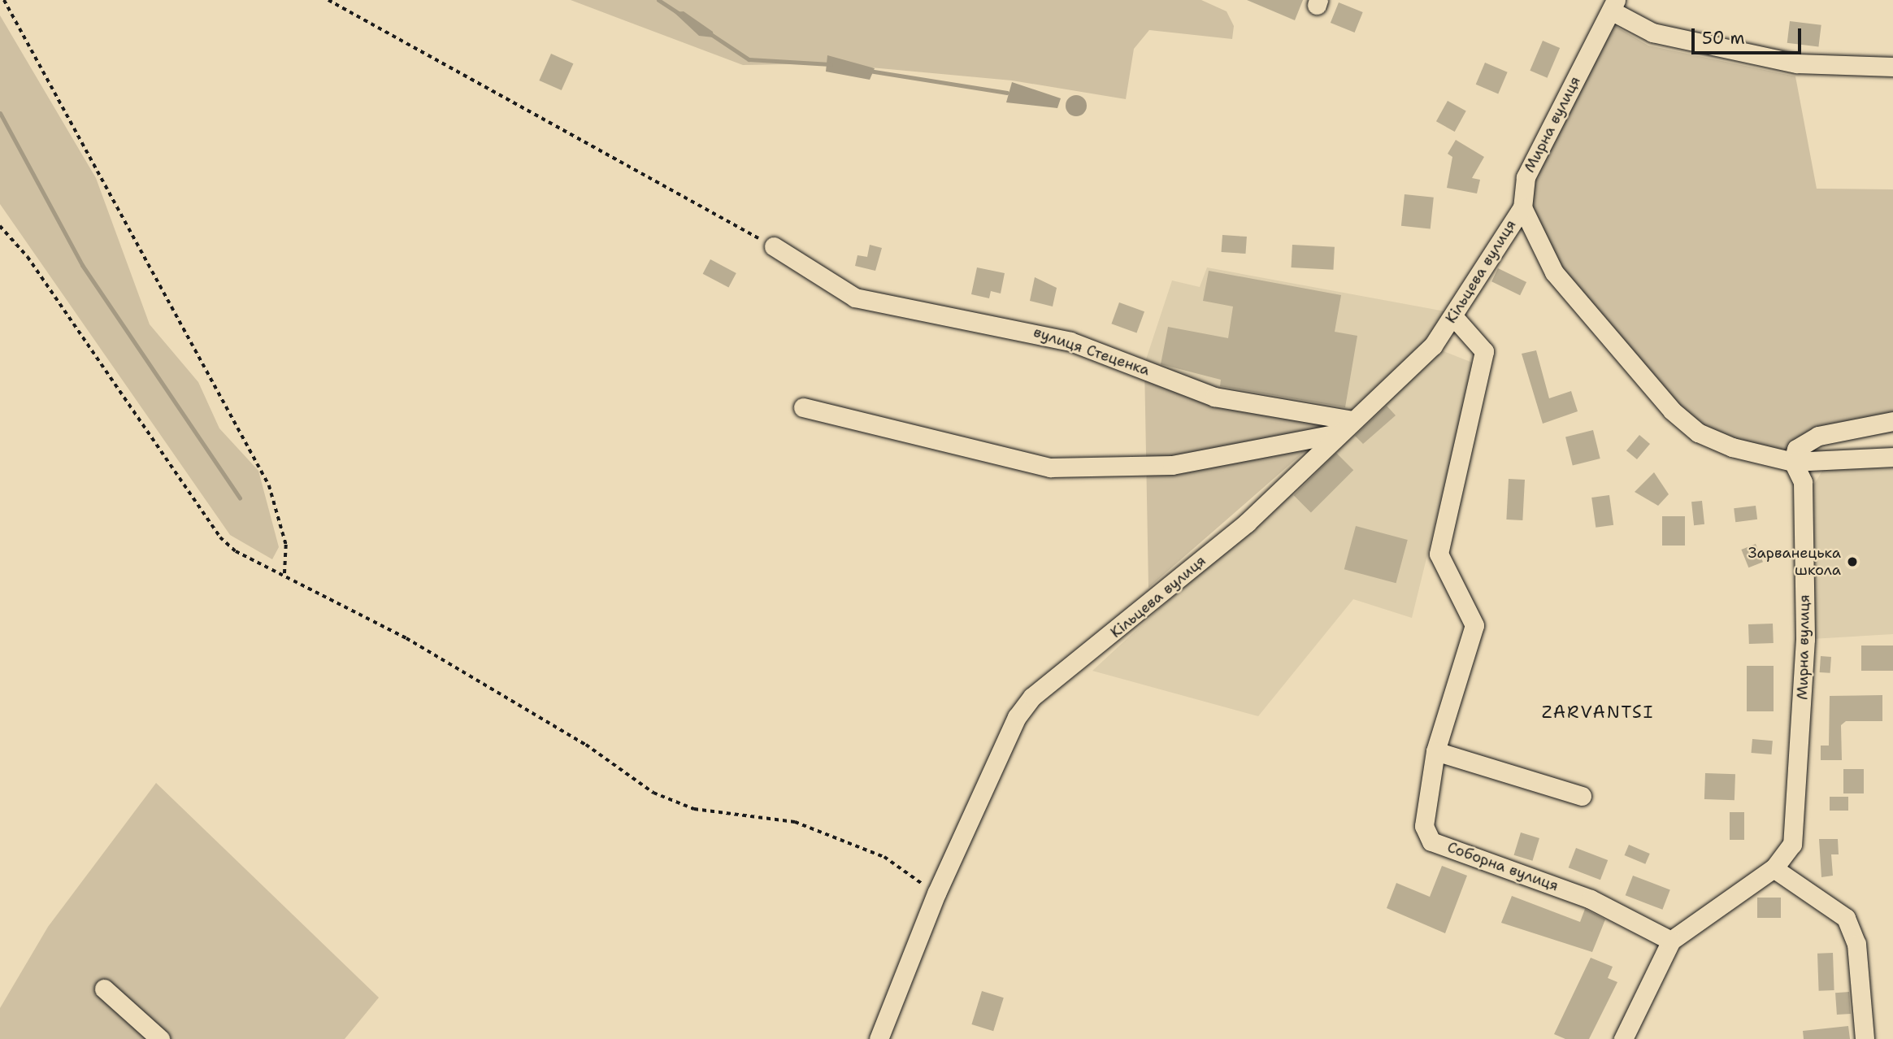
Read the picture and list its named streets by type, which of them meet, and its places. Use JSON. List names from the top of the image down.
{
  "streets": {
    "street": [
      "Мирна вулиця",
      "Кільцева вулиця",
      "вулиця Стеценка",
      "Соборна вулиця"
    ]
  },
  "crossings": [
    ["Мирна вулиця", "Кільцева вулиця"],
    ["Мирна вулиця", "Соборна вулиця"],
    ["Кільцева вулиця", "вулиця Стеценка"],
    ["Кільцева вулиця", "Соборна вулиця"]
  ],
  "districts": ["ZARVANTSI"],
  "places": ["Зарванецька школа"],
  "scale_bar": "50 m"
}
